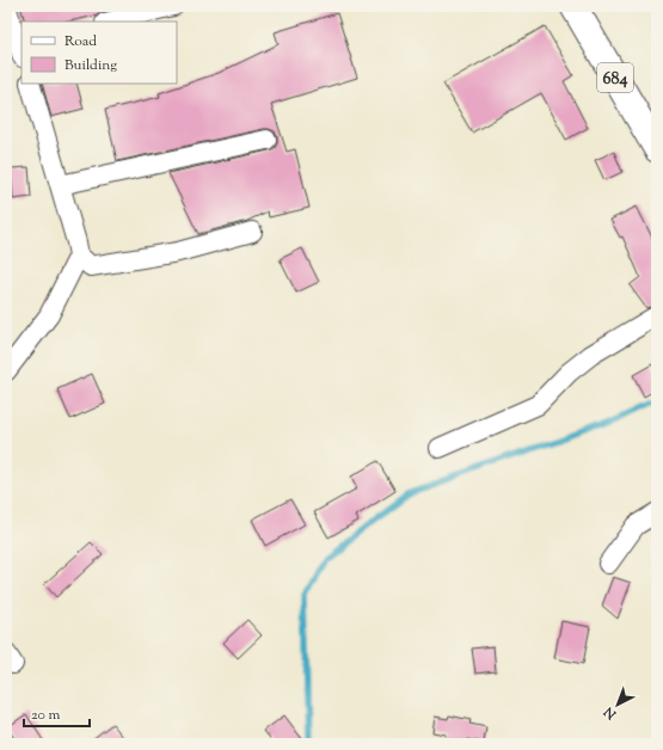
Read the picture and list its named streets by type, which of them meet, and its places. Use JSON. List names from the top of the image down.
{
  "streets": {
    "highway": ["684"]
  },
  "legend": ["Road", "Building"],
  "scale_bar": "20 m",
  "north": "bottom left"
}
